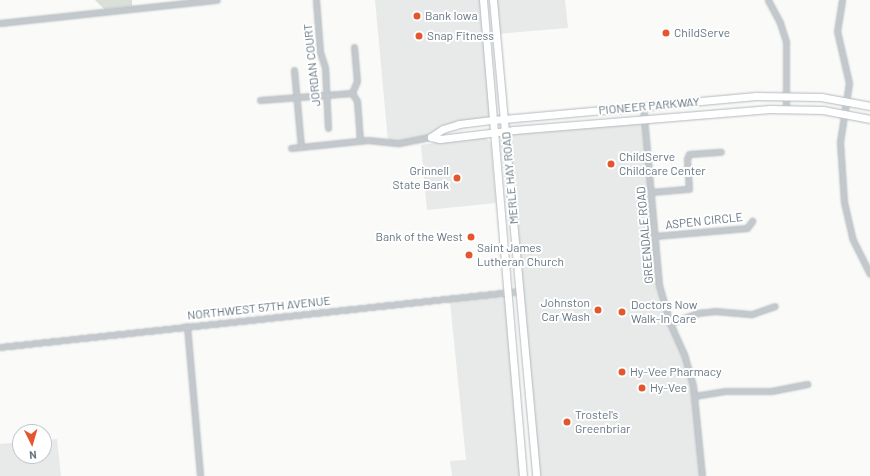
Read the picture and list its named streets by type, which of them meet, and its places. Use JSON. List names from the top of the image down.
{
  "streets": {
    "main road": ["PIONEER PARKWAY", "MERLE HAY ROAD"],
    "street": [
      "JORDAN COURT",
      "ASPEN CIRCLE",
      "GREENDALE ROAD",
      "NORTHWEST 57TH AVENUE"
    ]
  },
  "crossings": [
    ["PIONEER PARKWAY", "MERLE HAY ROAD"],
    ["PIONEER PARKWAY", "GREENDALE ROAD"],
    ["MERLE HAY ROAD", "NORTHWEST 57TH AVENUE"],
    ["ASPEN CIRCLE", "GREENDALE ROAD"]
  ],
  "places": [
    "Bank Iowa",
    "ChildServe",
    "Snap Fitness",
    "ChildServe Childcare Center",
    "Grinnell State Bank",
    "Bank of the West",
    "Saint James Lutheran Church",
    "Johnston Car Wash",
    "Doctors Now Walk-In Care",
    "Hy-Vee Pharmacy",
    "Hy-Vee",
    "Trostel's Greenbriar"
  ],
  "north": "bottom"
}
